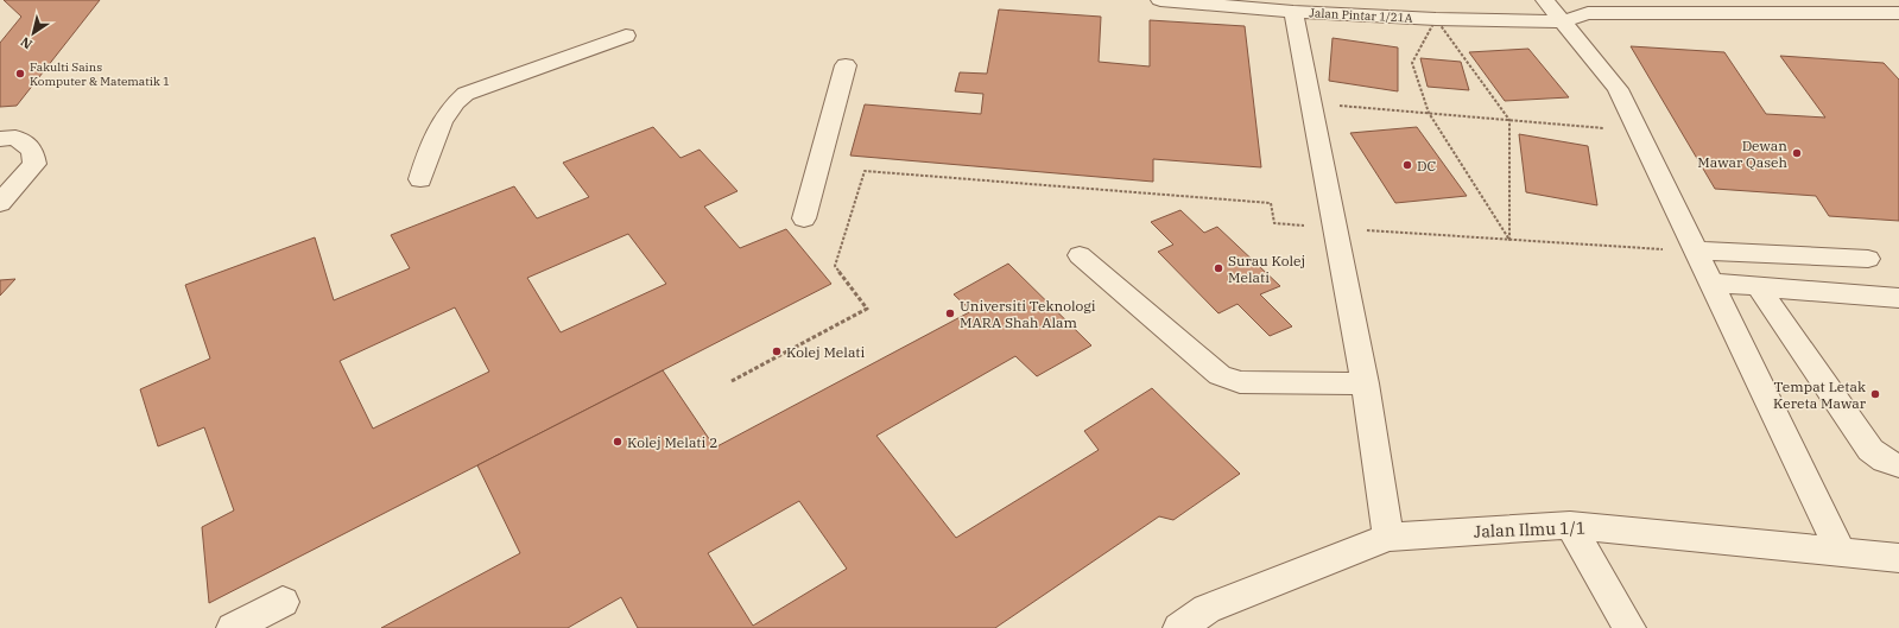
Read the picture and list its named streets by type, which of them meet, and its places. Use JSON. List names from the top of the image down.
{
  "streets": {
    "street": ["Jalan Pintar 1/21A", "Jalan Ilmu 1/1"]
  },
  "places": [
    "Fakulti Sains Komputer & Matematik 1",
    "Dewan Mawar Qaseh",
    "DC",
    "Surau Kolej Melati",
    "Universiti Teknologi MARA Shah Alam",
    "Kolej Melati",
    "Tempat Letak Kereta Mawar",
    "Kolej Melati 2"
  ],
  "north": "bottom left"
}
